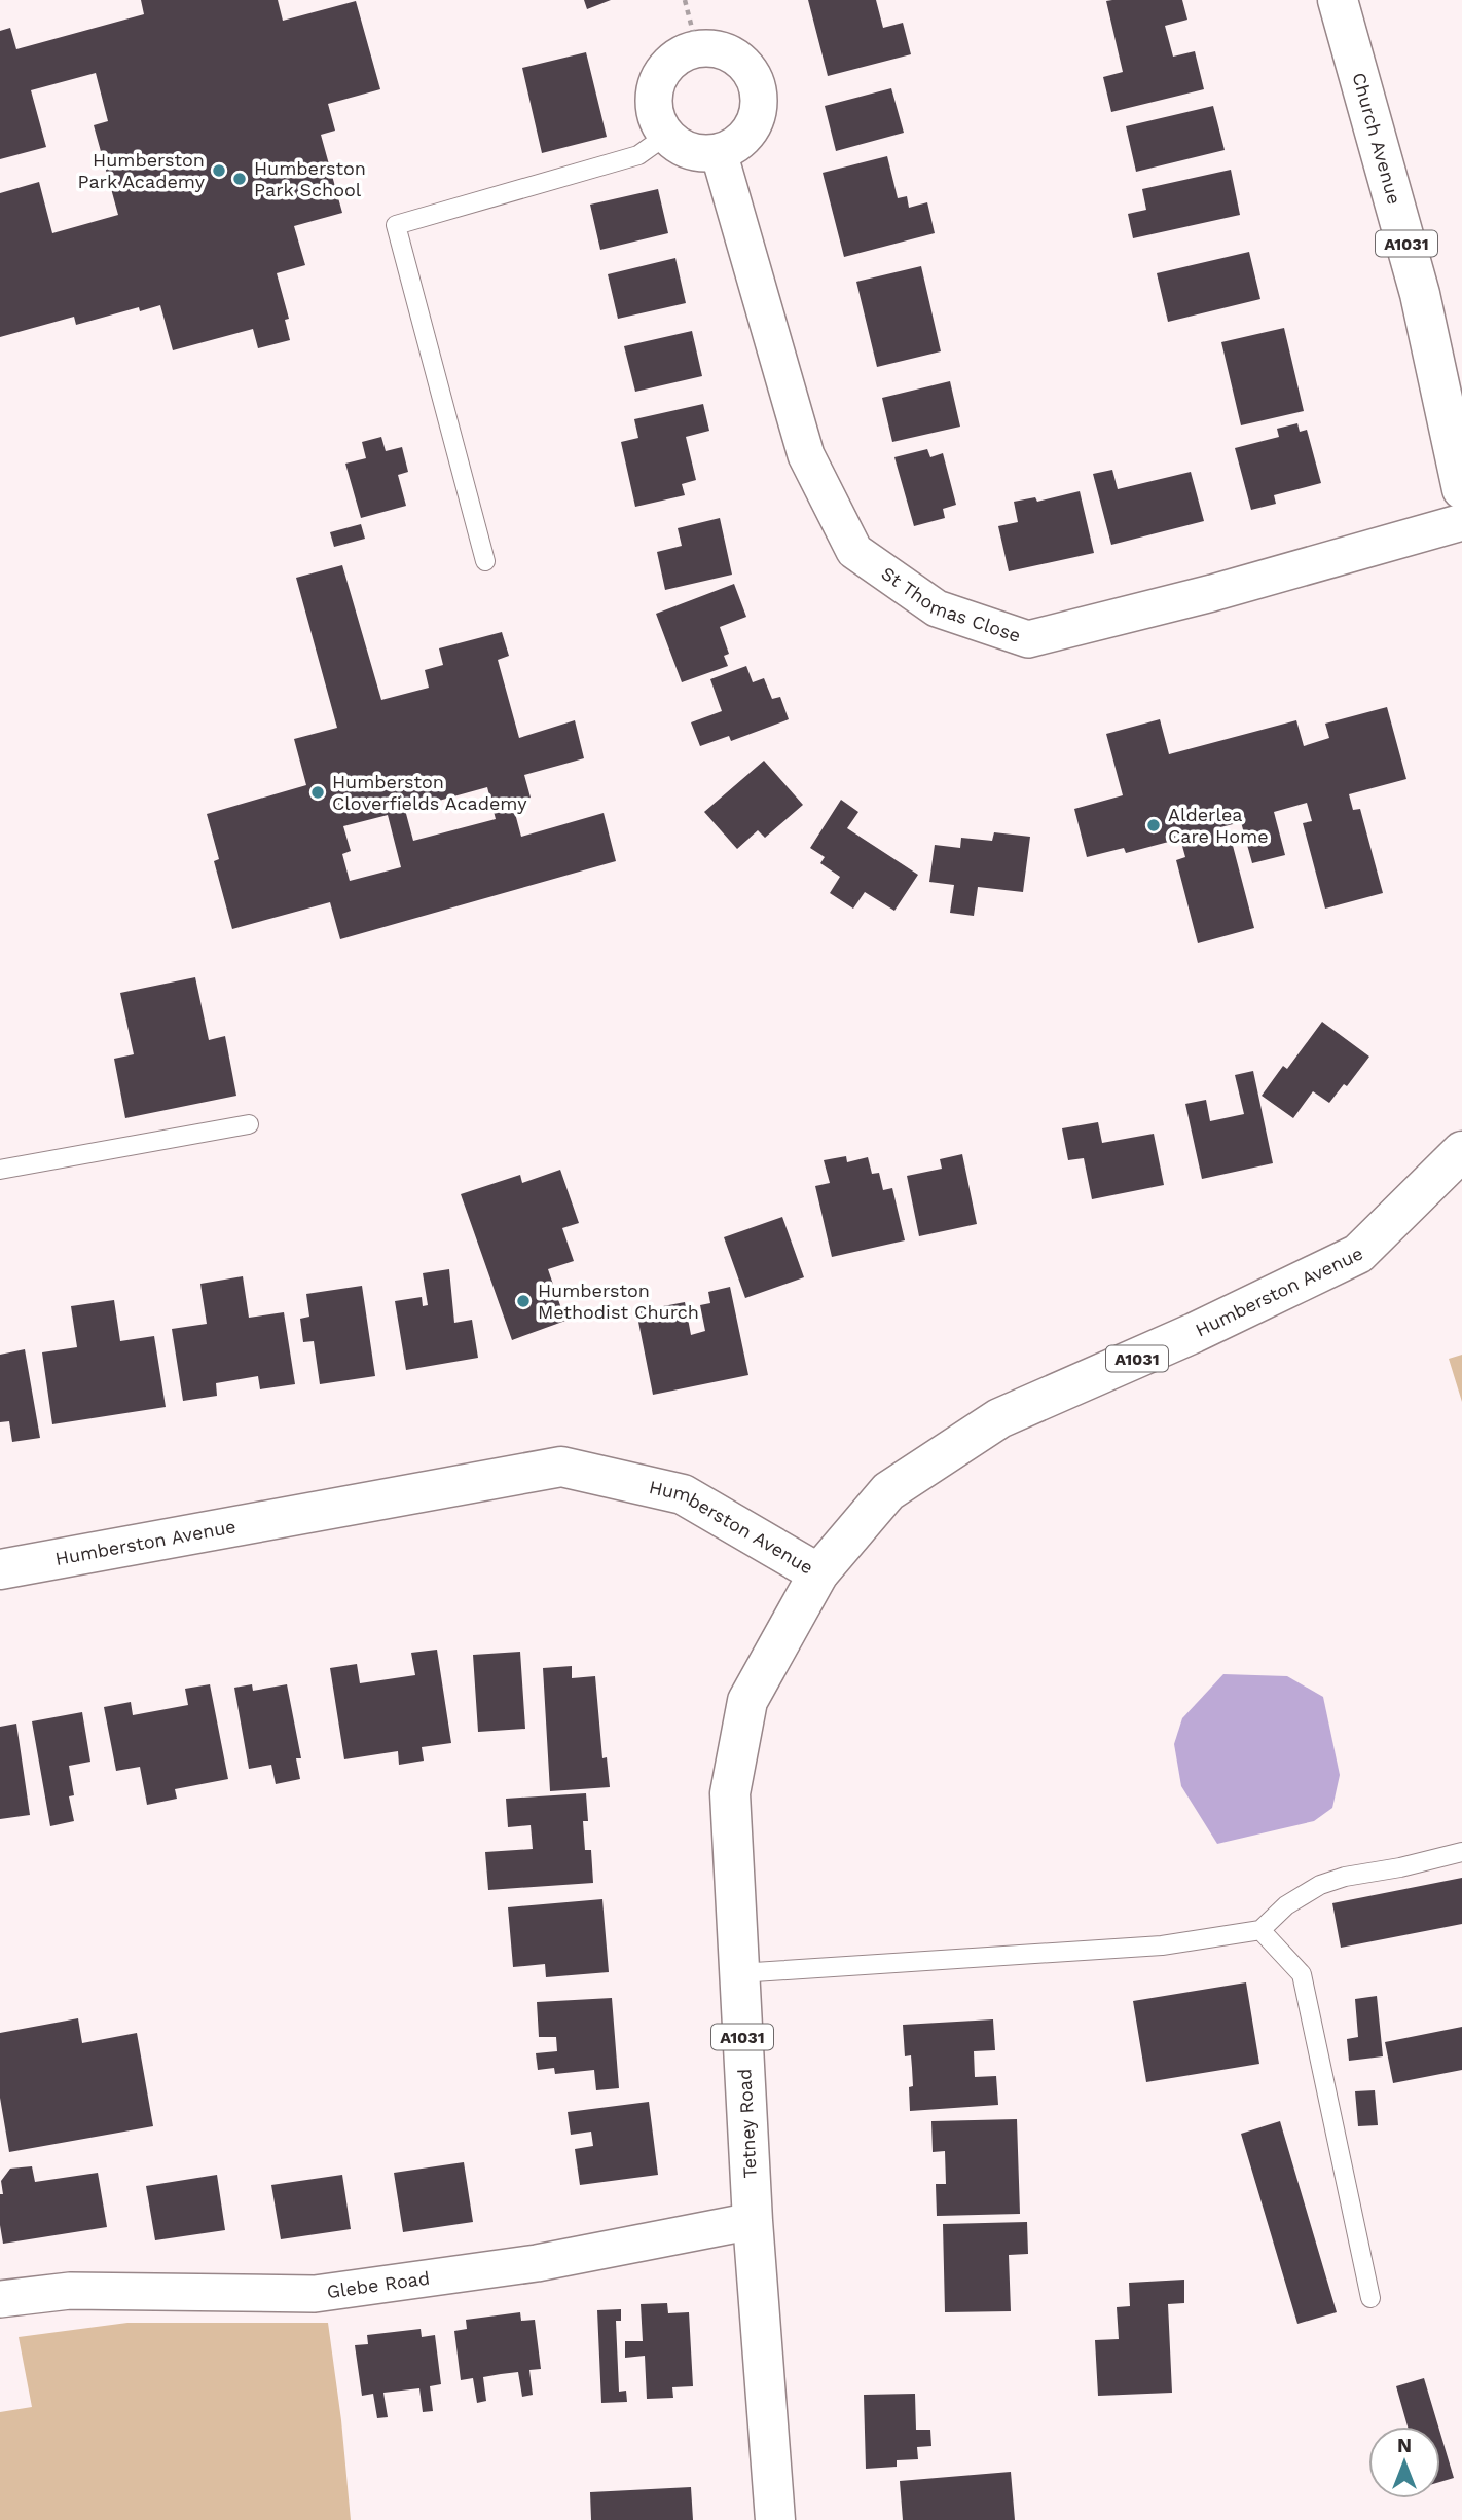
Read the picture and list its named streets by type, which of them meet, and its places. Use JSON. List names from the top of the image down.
{
  "streets": {
    "main road": [
      "Church Avenue",
      "A1031",
      "Humberston Avenue",
      "Tetney Road"
    ],
    "street": ["St Thomas Close", "Glebe Road"]
  },
  "crossings": [
    ["Humberston Avenue", "Tetney Road"],
    ["Tetney Road", "Glebe Road"]
  ],
  "places": [
    "Humberston Park Academy",
    "Humberston Park School",
    "Humberston Cloverfields Academy",
    "Alderlea Care Home",
    "Humberston Methodist Church"
  ],
  "north": "top"
}
